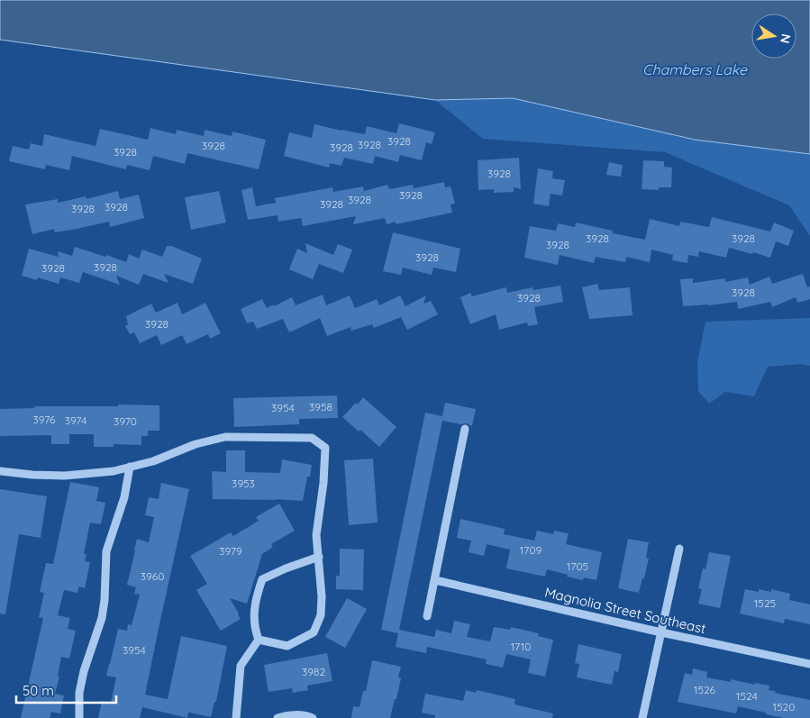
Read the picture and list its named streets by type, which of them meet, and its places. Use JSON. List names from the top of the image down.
{
  "streets": {
    "street": ["Magnolia Street Southeast"]
  },
  "water": ["Chambers Lake"],
  "house_numbers": [
    "3928",
    "3928",
    "3928",
    "3928",
    "3928",
    "3928",
    "3928",
    "3928",
    "3928",
    "3928",
    "3928",
    "3928",
    "3928",
    "3928",
    "3928",
    "3928",
    "3928",
    "3928",
    "3928",
    "3928",
    "3958",
    "3954",
    "3976",
    "3974",
    "3970",
    "3953",
    "1709",
    "3979",
    "1705",
    "3960",
    "1525",
    "1710",
    "3954",
    "3982",
    "1526",
    "1524",
    "1520"
  ],
  "scale_bar": "50 m",
  "north": "right"
}
